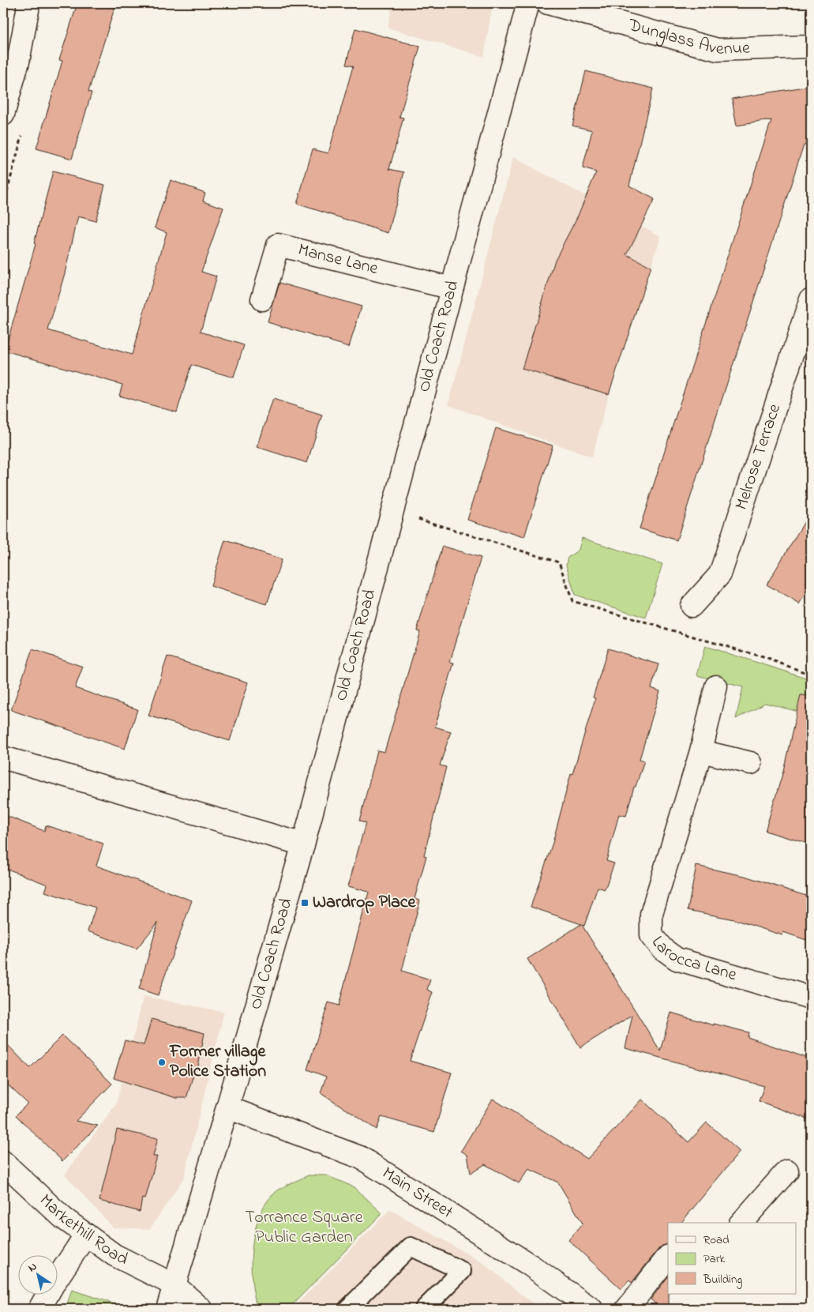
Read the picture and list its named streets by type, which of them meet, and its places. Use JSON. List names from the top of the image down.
{
  "streets": {
    "street": [
      "Dunglass Avenue",
      "Manse Lane",
      "Old Coach Road",
      "Melrose Terrace",
      "Larocca Lane",
      "Main Street",
      "Markethill Road"
    ]
  },
  "crossings": [
    ["Manse Lane", "Old Coach Road"],
    ["Old Coach Road", "Main Street"],
    ["Old Coach Road", "Markethill Road"]
  ],
  "parks": ["Torrance Square Public Garden"],
  "places": {
    "transit": ["Wardrop Place"],
    "other": ["Former village Police Station"]
  },
  "legend": ["Road", "Park", "Building"],
  "north": "top left"
}
